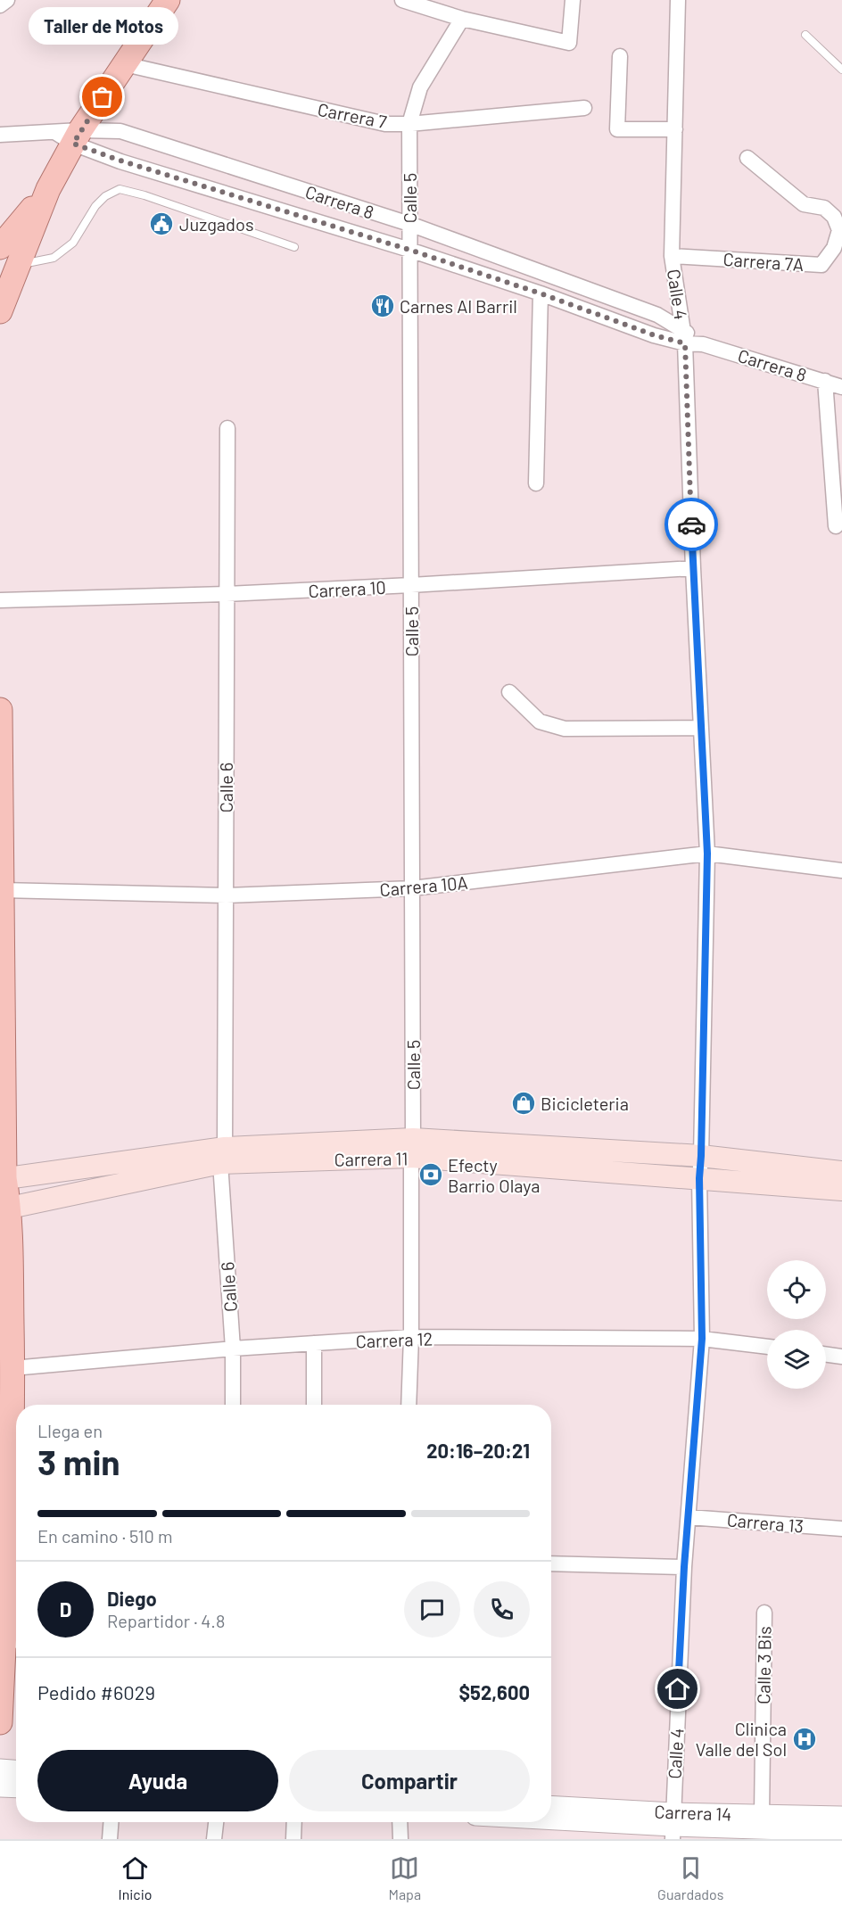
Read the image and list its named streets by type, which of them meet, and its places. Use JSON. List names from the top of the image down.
{
  "streets": {
    "main road": ["Carrera 11"],
    "street": [
      "Carrera 7",
      "Calle 5",
      "Carrera 8",
      "Carrera 7A",
      "Calle 4",
      "Carrera 10",
      "Calle 6",
      "Carrera 10A",
      "Carrera 12",
      "Carrera 13",
      "Calle 3 Bis",
      "Carrera 14"
    ]
  },
  "crossings": [
    ["Carrera 7", "Calle 5"],
    ["Calle 5", "Carrera 8"],
    ["Calle 5", "Carrera 10"],
    ["Calle 5", "Carrera 10A"],
    ["Calle 5", "Carrera 11"],
    ["Calle 5", "Carrera 12"],
    ["Carrera 8", "Calle 4"],
    ["Carrera 7A", "Calle 4"],
    ["Calle 4", "Carrera 10"],
    ["Calle 4", "Carrera 10A"],
    ["Calle 4", "Carrera 11"],
    ["Calle 4", "Carrera 12"],
    ["Calle 4", "Carrera 13"],
    ["Calle 4", "Carrera 14"],
    ["Carrera 10", "Calle 6"],
    ["Calle 6", "Carrera 10A"],
    ["Calle 6", "Carrera 11"],
    ["Calle 6", "Carrera 12"],
    ["Calle 3 Bis", "Carrera 14"]
  ],
  "places": {
    "other": ["Taller de Motos"],
    "public building": ["Juzgados"],
    "restaurant": ["Carnes Al Barril"],
    "shop": ["Bicicleteria"],
    "bank": ["Efecty Barrio Olaya"],
    "hospital": ["Clinica Valle del Sol"]
  },
  "page": {
    "bubble": "Taller de Motos",
    "heading": ["3 min", "Llega en", "20:16–20:21"],
    "panel": [
      "Diego",
      "Repartidor · 4.8",
      "Pedido #6029",
      "$52,600"
    ],
    "bar": "En camino · 510 m",
    "round": "D",
    "buttons": ["Ayuda", "Compartir"],
    "tabs": ["Inicio", "Mapa", "Guardados"]
  }
}
